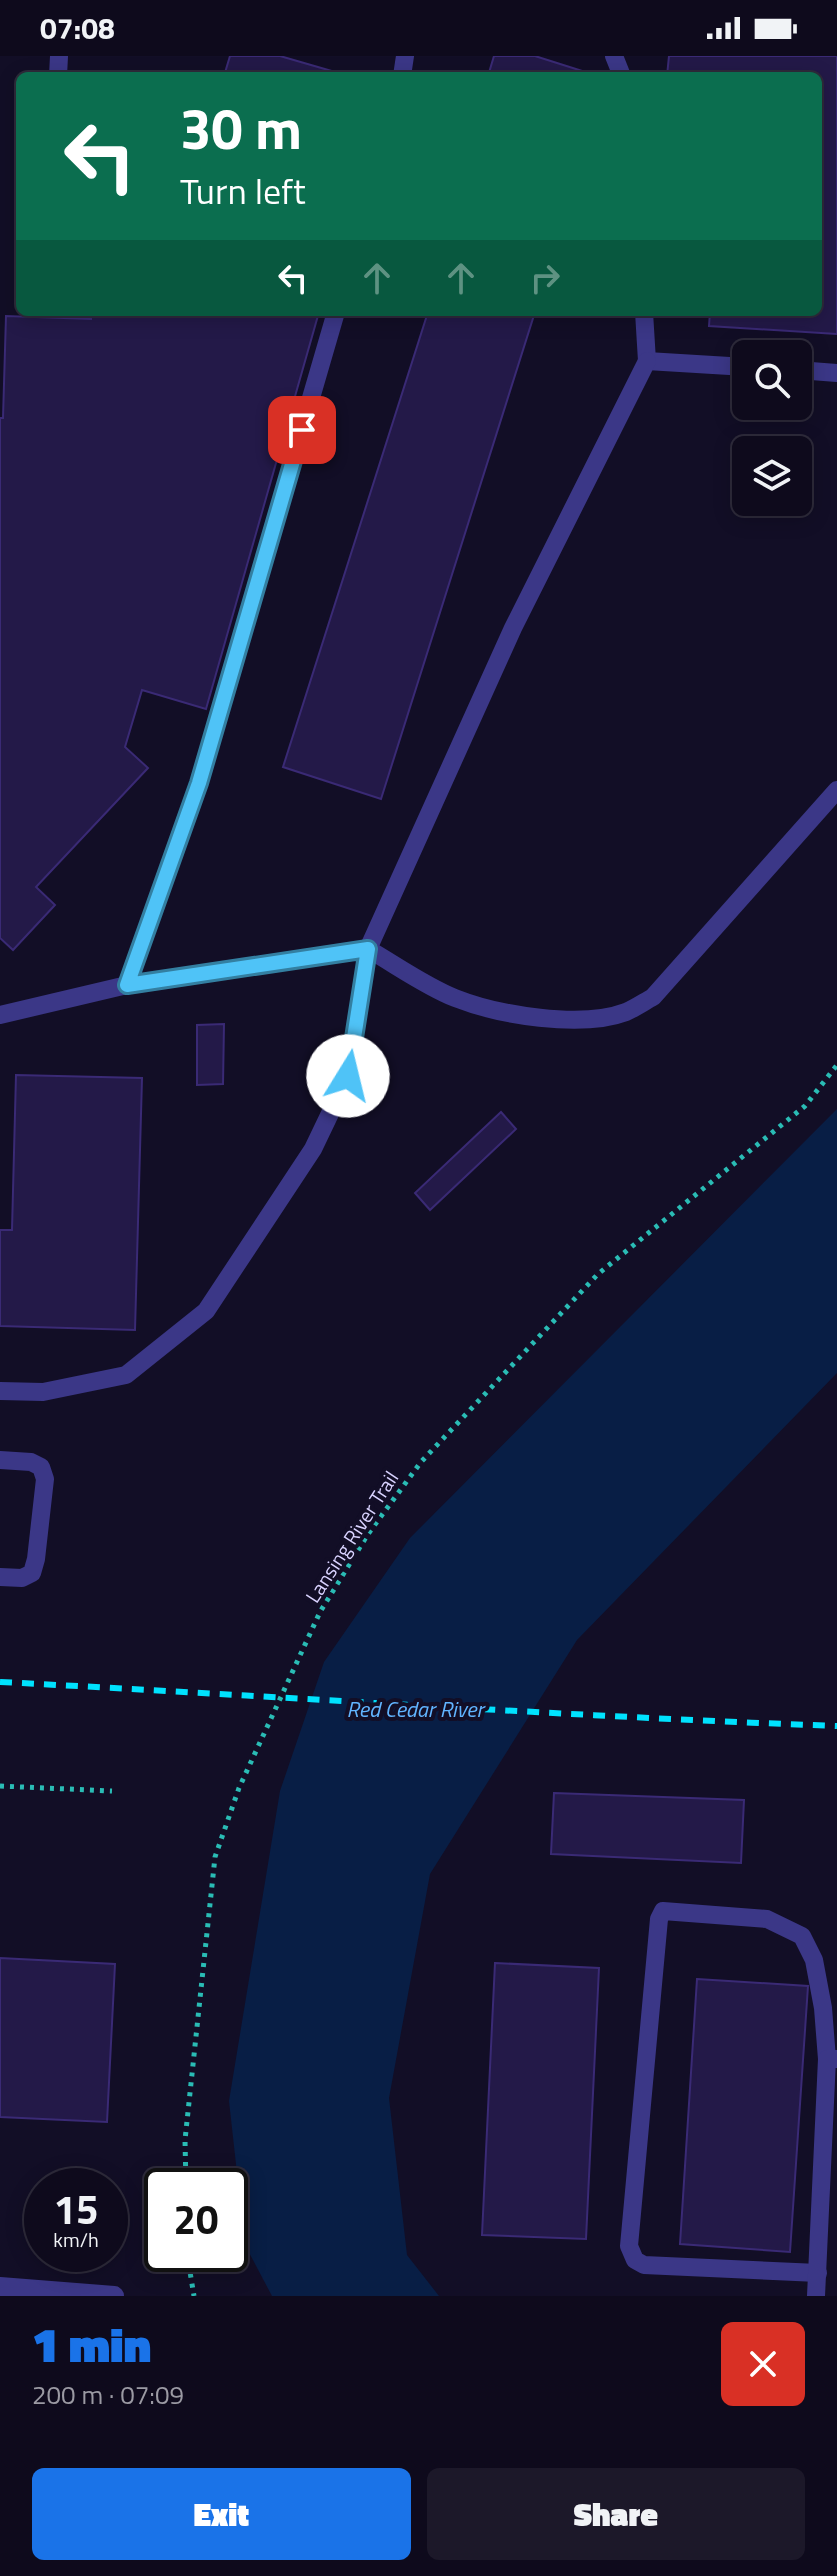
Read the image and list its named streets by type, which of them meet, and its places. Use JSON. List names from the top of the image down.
{
  "streets": {
    "path": ["Lansing River Trail"]
  },
  "water": ["Red Cedar River"],
  "page": {
    "status": "07:08",
    "turn": ["30 m", "Turn left"],
    "speed": "15 km/h",
    "limit": "20",
    "heading": ["1 min", "200 m · 07:09"],
    "buttons": ["Exit", "Share"]
  }
}
